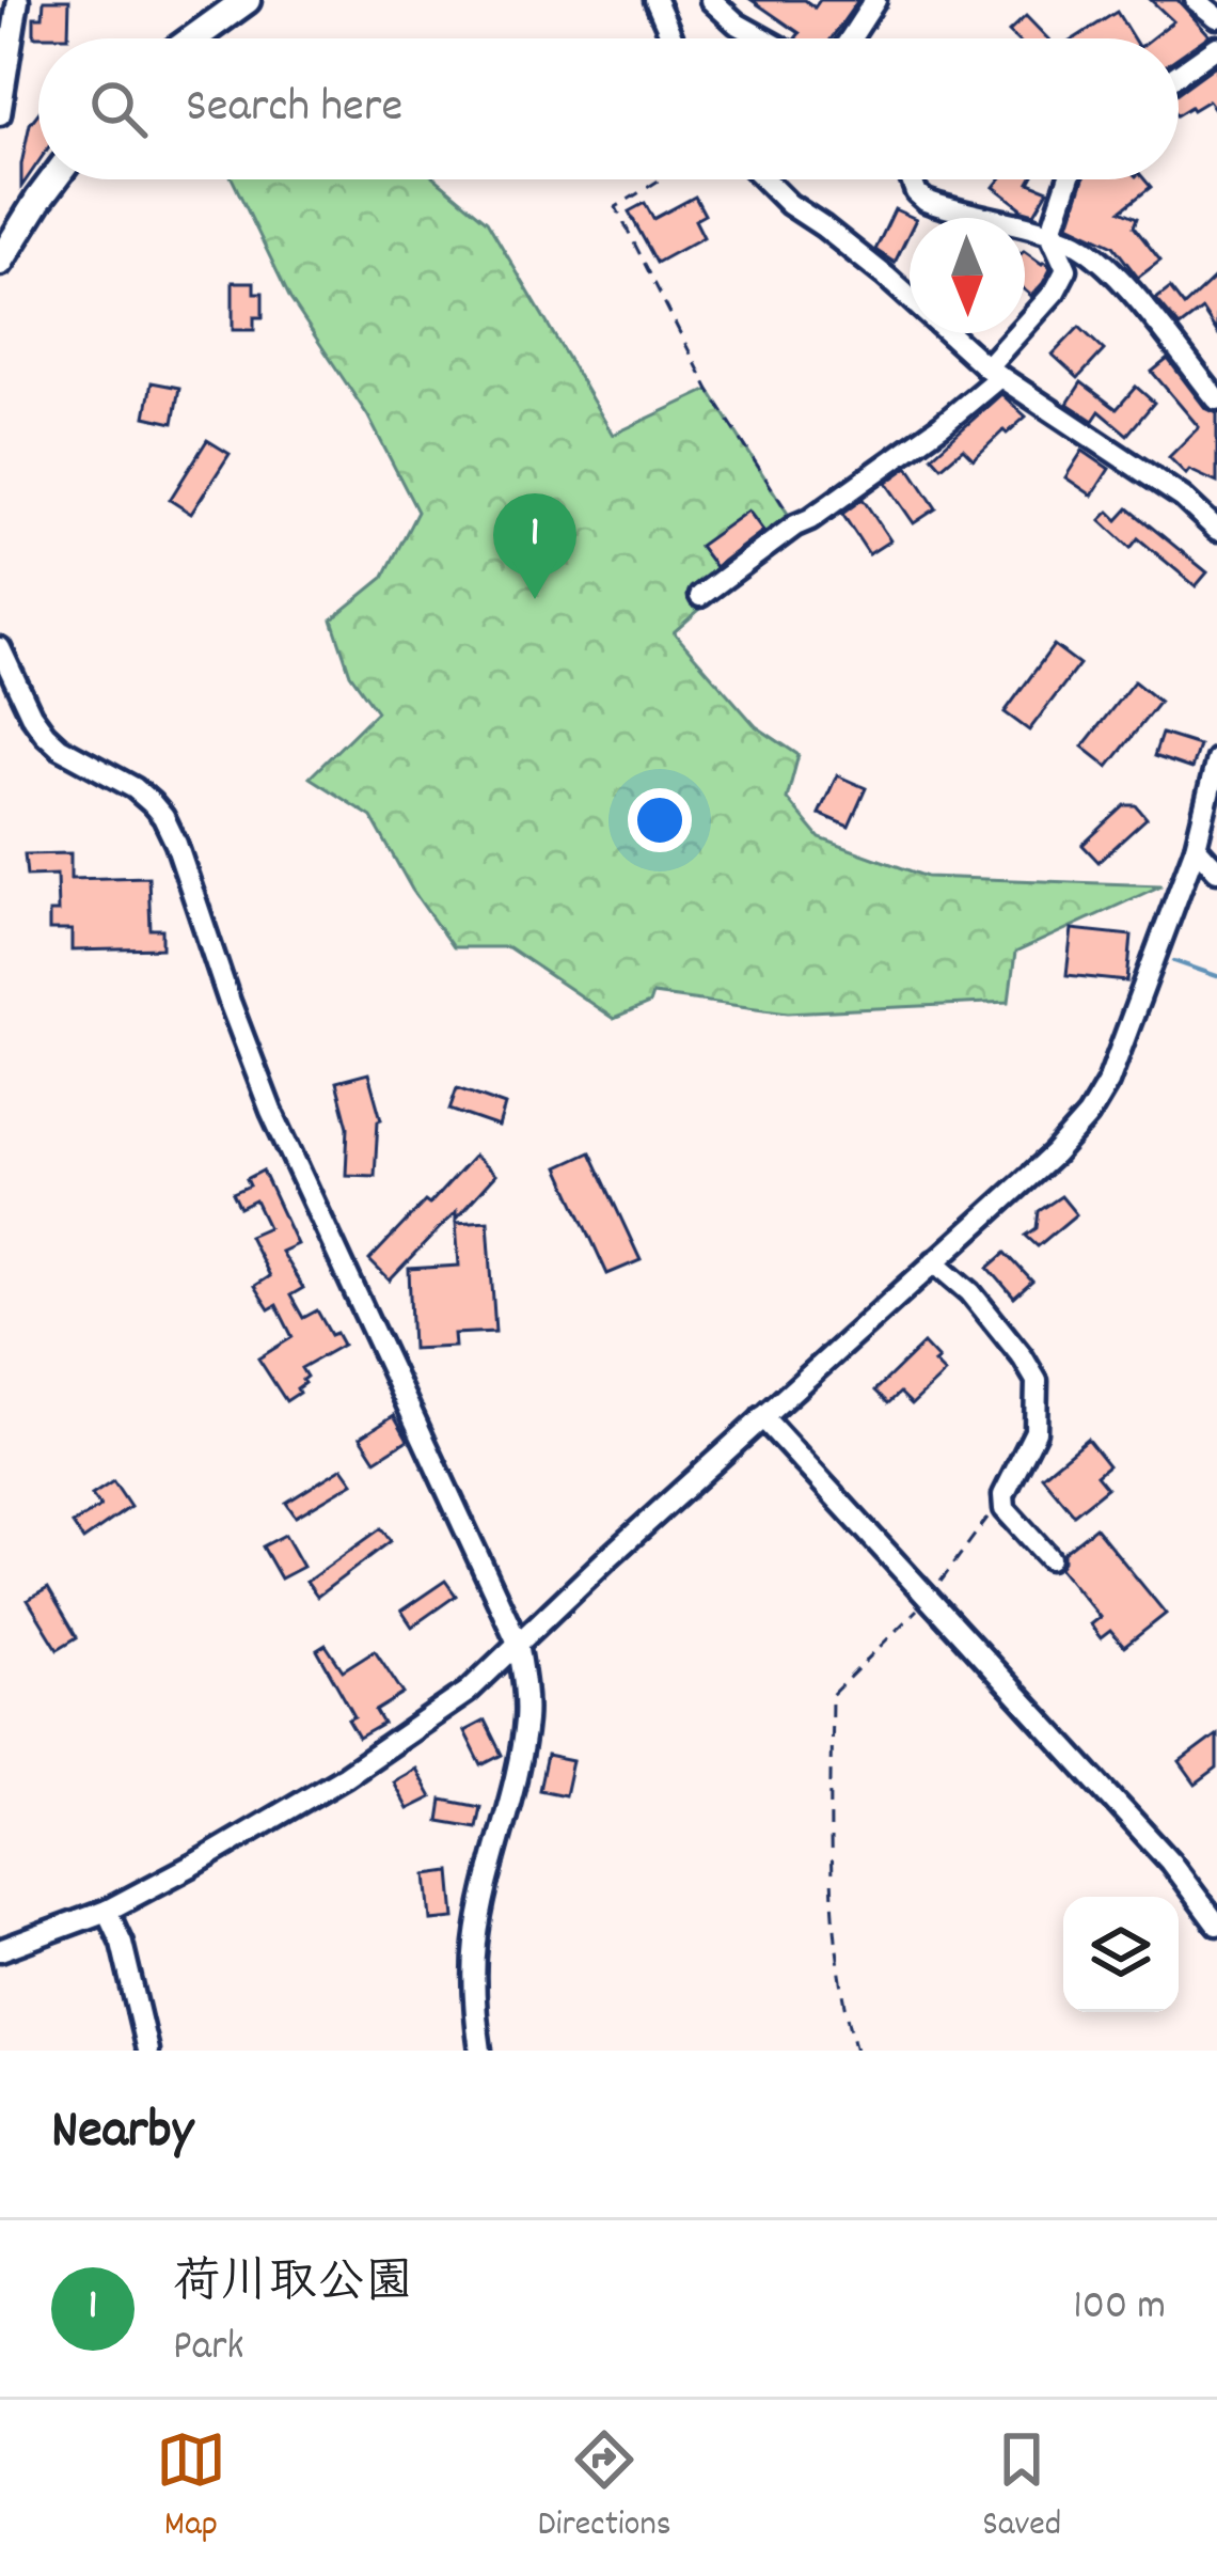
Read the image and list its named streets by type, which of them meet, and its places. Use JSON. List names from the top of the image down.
{
  "north": "bottom",
  "page": {
    "search": "Search here",
    "pins": "1",
    "heading": "Nearby",
    "list": [
      {
        "mark": "1",
        "name": "荷川取公園",
        "note": "Park",
        "value": "100 m"
      }
    ],
    "nav": ["Map", "Directions", "Saved"]
  }
}
